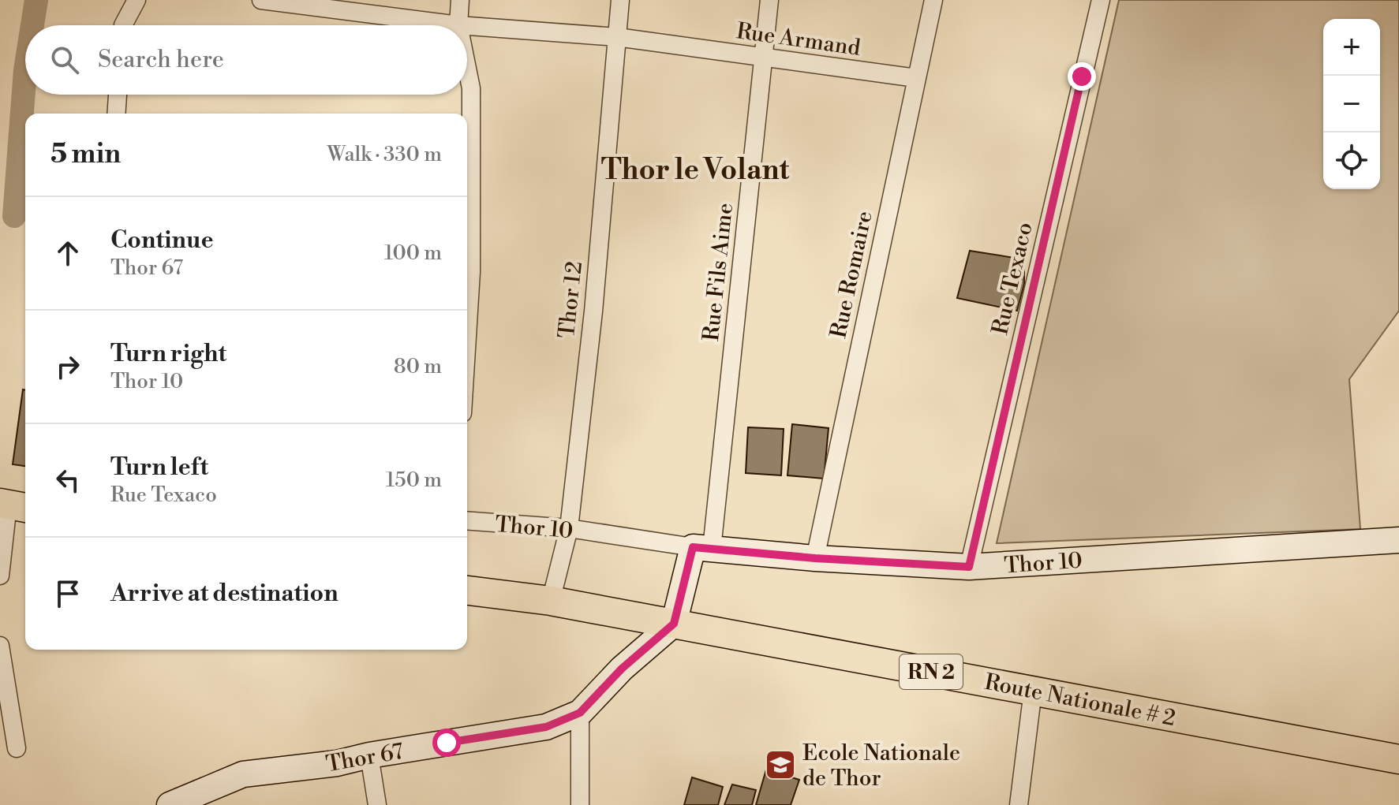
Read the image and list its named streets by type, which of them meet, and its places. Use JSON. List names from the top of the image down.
{
  "streets": {
    "main road": ["RN 2", "Route Nationale # 2"],
    "street": [
      "Rue Armand",
      "Rue Fils Aime",
      "Rue Romaire",
      "Rue Texaco",
      "Thor 12",
      "Thor 10",
      "Thor 67"
    ]
  },
  "crossings": [
    ["Rue Armand", "Rue Fils Aime"],
    ["Rue Armand", "Rue Romaire"],
    ["Rue Armand", "Thor 12"],
    ["Rue Fils Aime", "Thor 10"],
    ["Rue Romaire", "Thor 10"],
    ["Rue Texaco", "Thor 10"],
    ["Thor 12", "Thor 10"],
    ["Thor 12", "Route Nationale # 2"],
    ["Route Nationale # 2", "Thor 67"]
  ],
  "districts": ["Thor le Volant"],
  "places": {
    "school or university": ["Ecole Nationale de Thor"]
  },
  "page": {
    "map_buttons": ["+", "−"],
    "search": "Search here",
    "heading": ["5 min", "Walk · 330 m"],
    "list": [
      ["Continue", "Thor 67", "100 m"],
      ["Turn right", "Thor 10", "80 m"],
      ["Turn left", "Rue Texaco", "150 m"],
      "Arrive at destination"
    ]
  }
}
